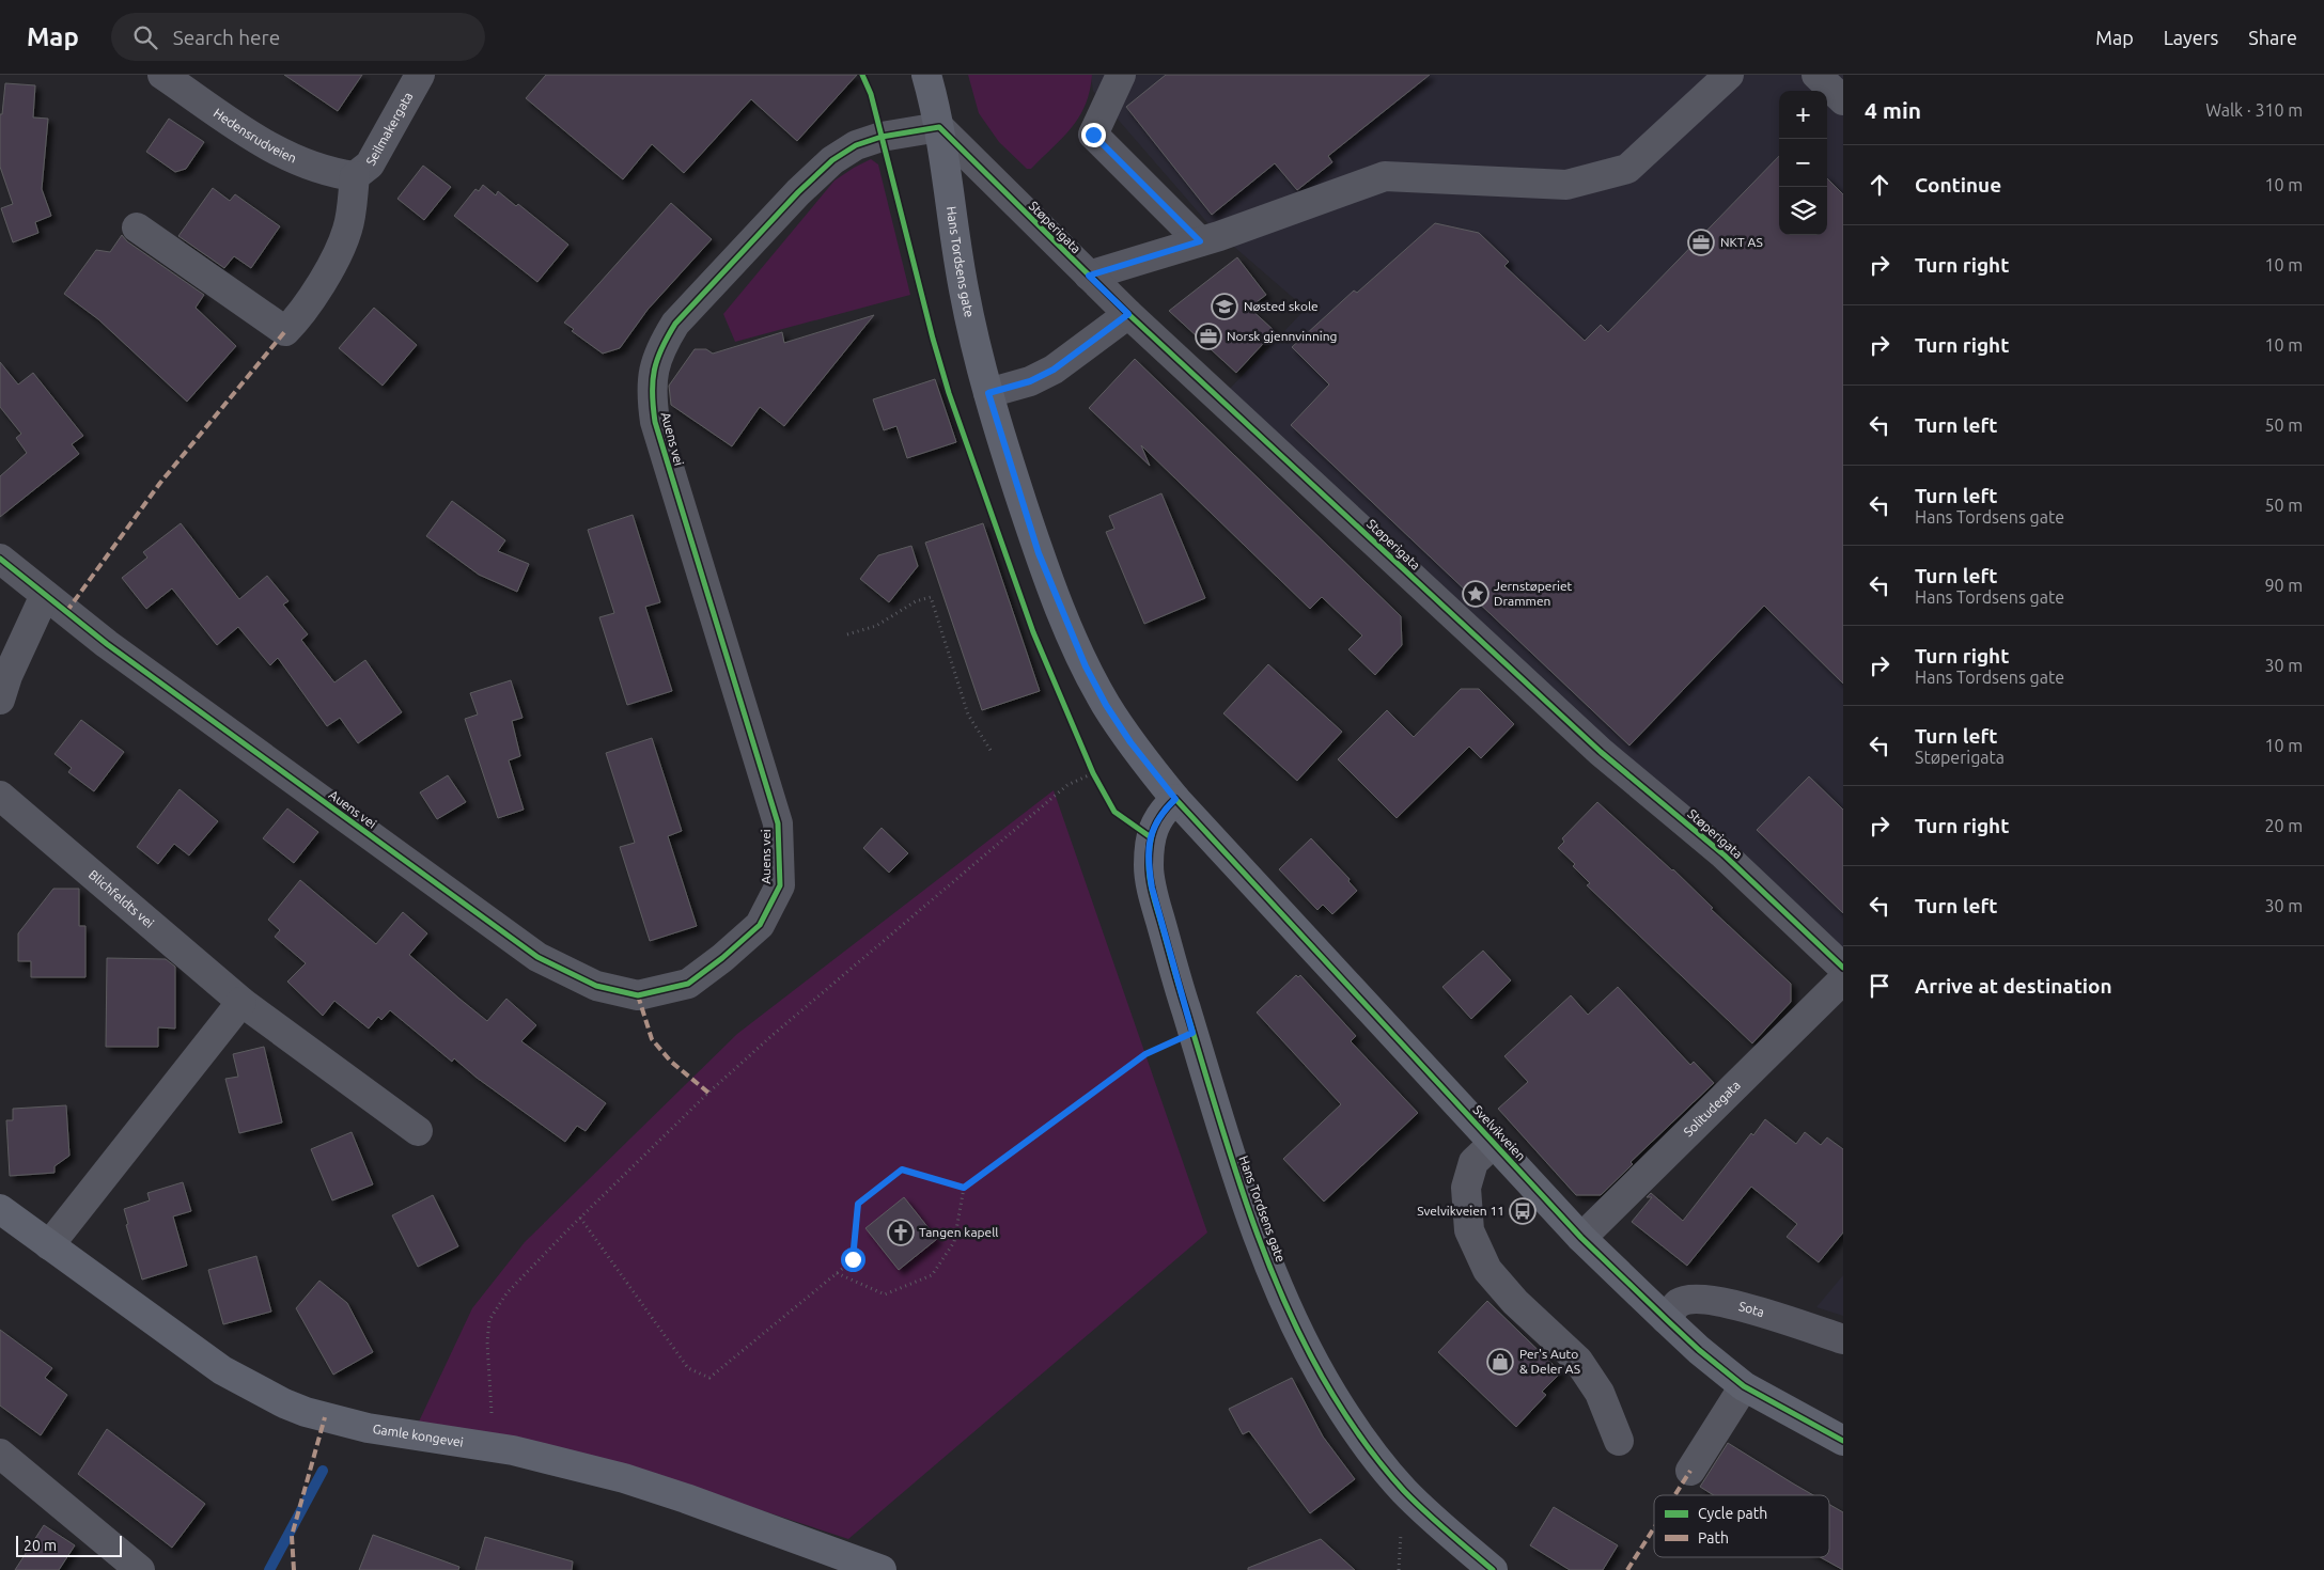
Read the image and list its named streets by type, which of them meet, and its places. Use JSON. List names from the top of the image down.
{
  "streets": {
    "main road": ["Hans Tordsens gate", "Svelvikveien", "Gamle kongevei"],
    "street": [
      "Seilmakergata",
      "Hedensrudveien",
      "Støperigata",
      "Auens vei",
      "Blichfeldts vei",
      "Solitudegata",
      "Sota"
    ]
  },
  "crossings": [
    ["Seilmakergata", "Hedensrudveien"],
    ["Støperigata", "Hans Tordsens gate"],
    ["Støperigata", "Auens vei"],
    ["Hans Tordsens gate", "Auens vei"],
    ["Hans Tordsens gate", "Svelvikveien"],
    ["Solitudegata", "Svelvikveien"],
    ["Svelvikveien", "Sota"]
  ],
  "places": {
    "office": ["NKT AS", "Norsk gjennvinning"],
    "school or university": ["Nøsted skole"],
    "place": ["Jernstøperiet Drammen"],
    "bus stop": ["Svelvikveien 11"],
    "church": ["Tangen kapell"],
    "shop": ["Per's Auto & Deler AS"]
  },
  "legend": ["Cycle path", "Path"],
  "scale_bar": "20 m",
  "page": {
    "header": "Map",
    "search": "Search here",
    "nav": ["Map", "Layers", "Share"],
    "heading": ["4 min", "Walk · 310 m"],
    "map_buttons": ["+", "−"],
    "list": [
      ["Continue", "10 m"],
      ["Turn right", "10 m"],
      ["Turn right", "10 m"],
      ["Turn left", "50 m"],
      ["Turn left", "Hans Tordsens gate", "50 m"],
      ["Turn left", "Hans Tordsens gate", "90 m"],
      ["Turn right", "Hans Tordsens gate", "30 m"],
      ["Turn left", "Støperigata", "10 m"],
      ["Turn right", "20 m"],
      ["Turn left", "30 m"],
      "Arrive at destination"
    ],
    "scale": "20 m"
  }
}
